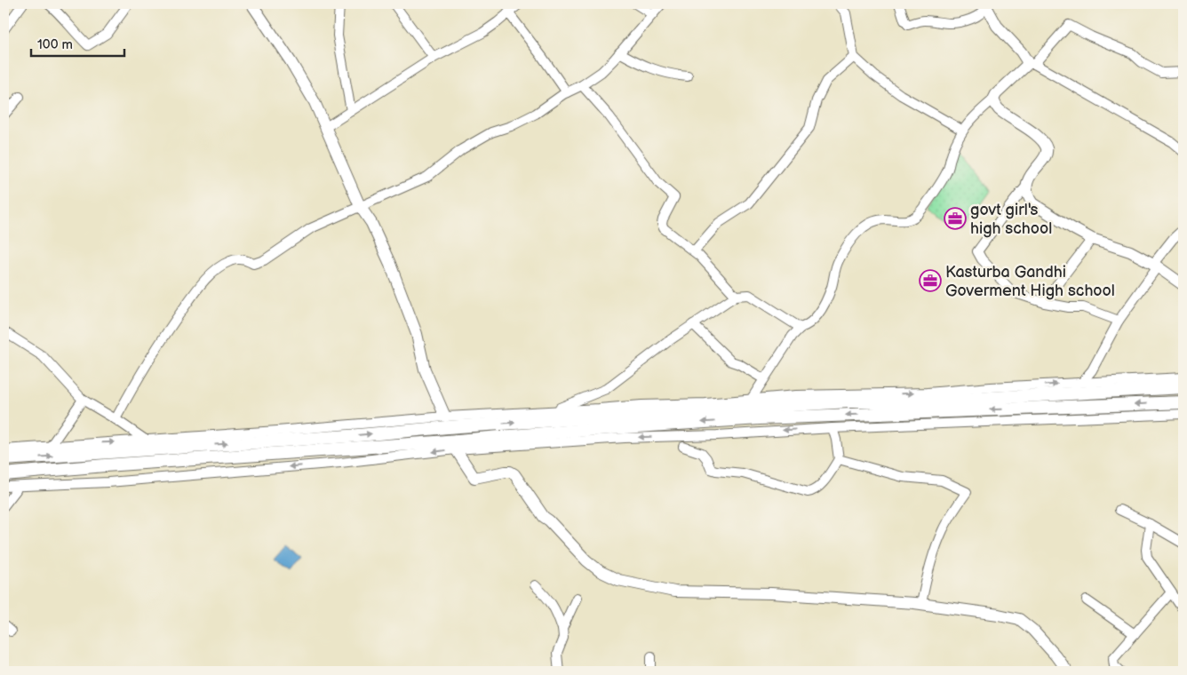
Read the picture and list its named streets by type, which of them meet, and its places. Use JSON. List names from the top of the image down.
{
  "places": {
    "office": ["govt girl's high school", "Kasturba Gandhi Goverment High school"]
  },
  "scale_bar": "100 m"
}
